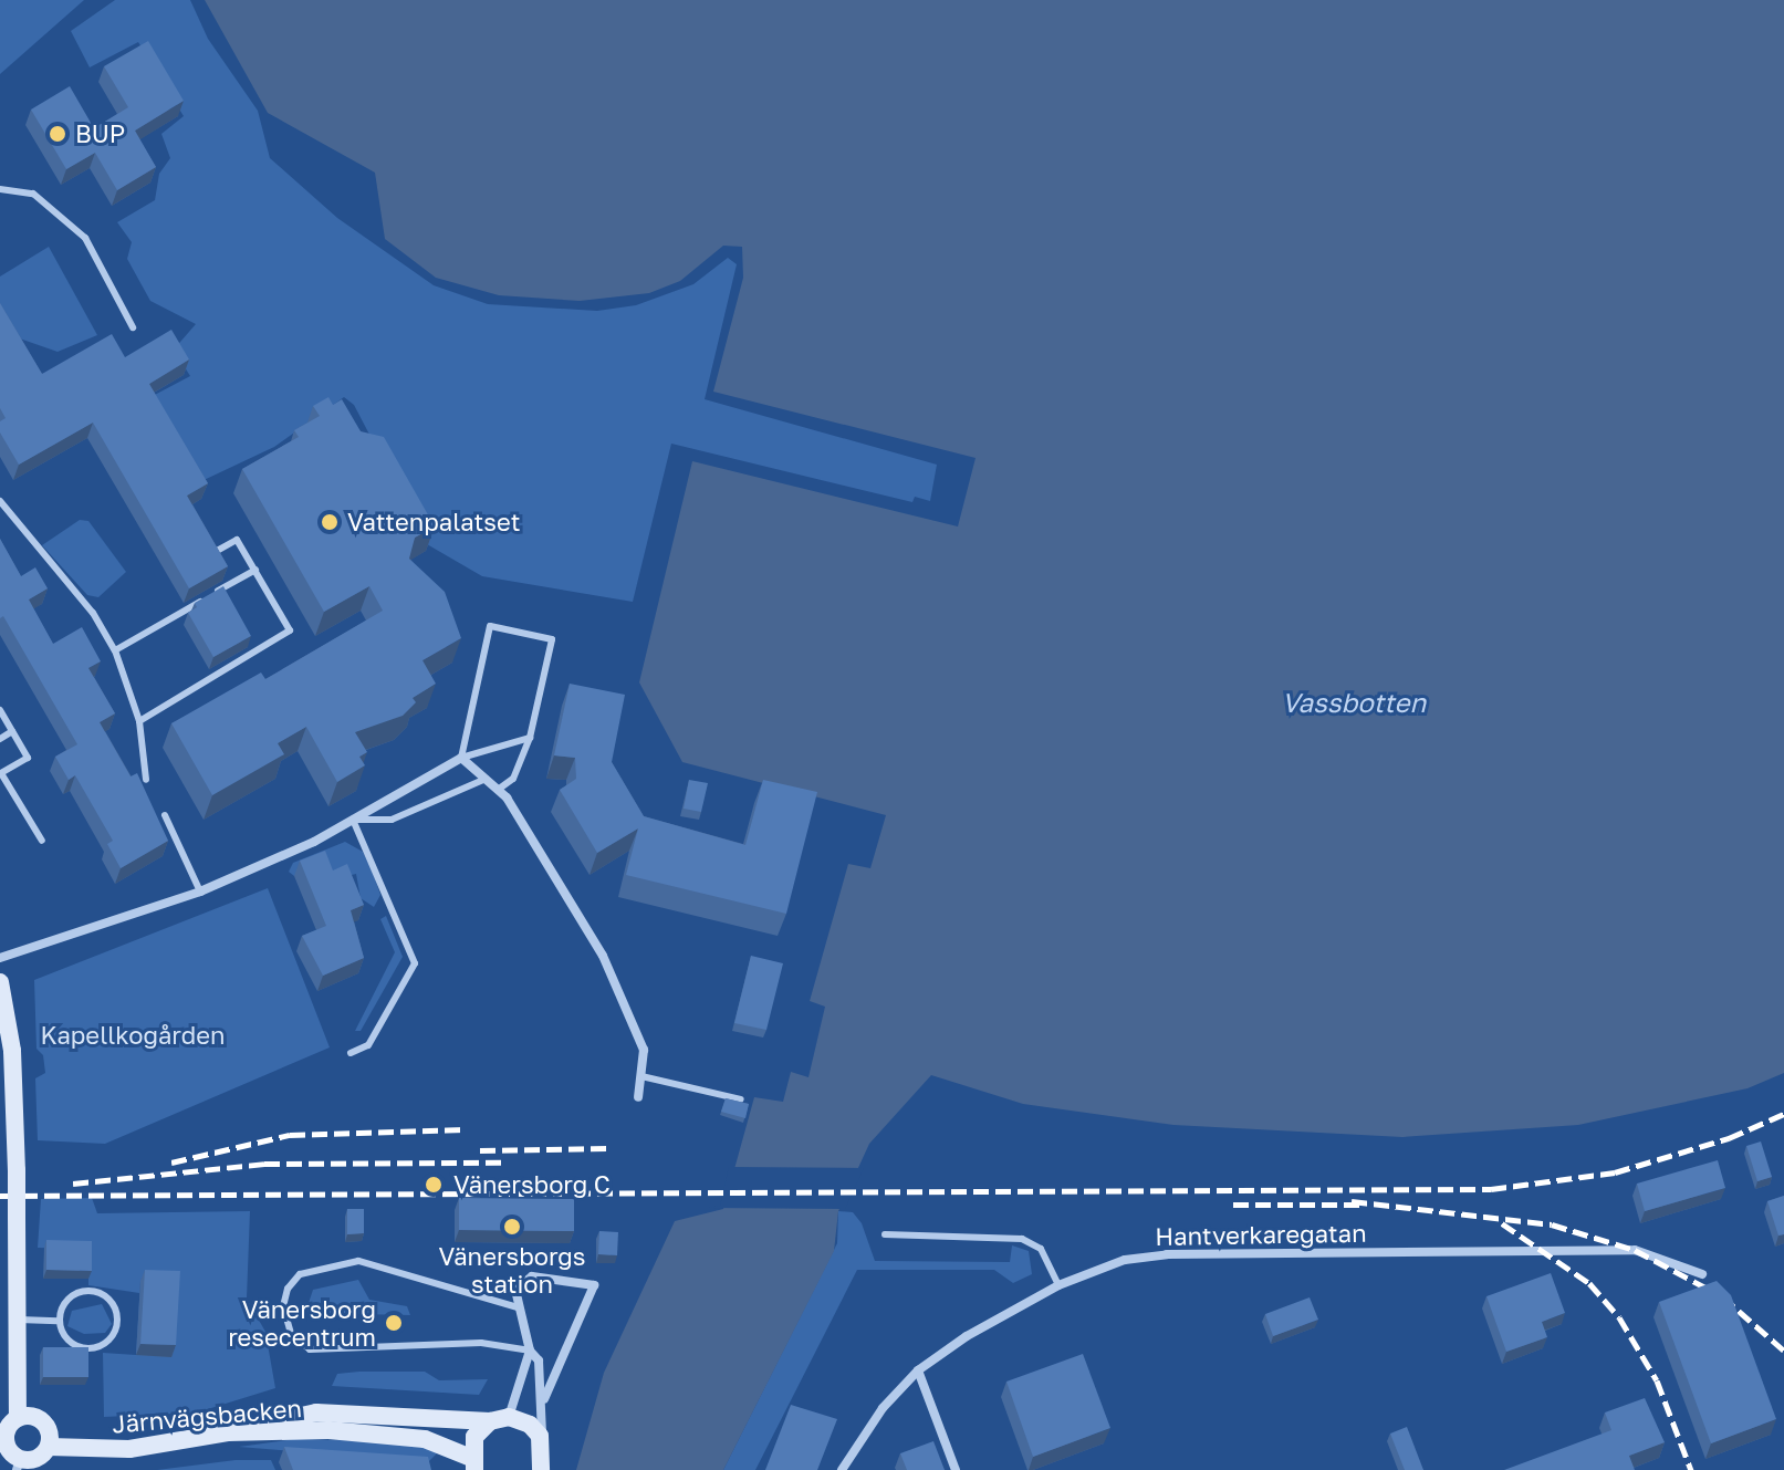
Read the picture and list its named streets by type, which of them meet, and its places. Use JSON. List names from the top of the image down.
{
  "streets": {
    "main road": ["Järnvägsbacken"],
    "street": ["Hantverkaregatan"]
  },
  "water": ["Vassbotten"],
  "parks": ["Kapellkogården"],
  "places": [
    "BUP",
    "Vattenpalatset",
    "Vänersborg C",
    "Vänersborgs station",
    "Vänersborg resecentrum"
  ]
}
